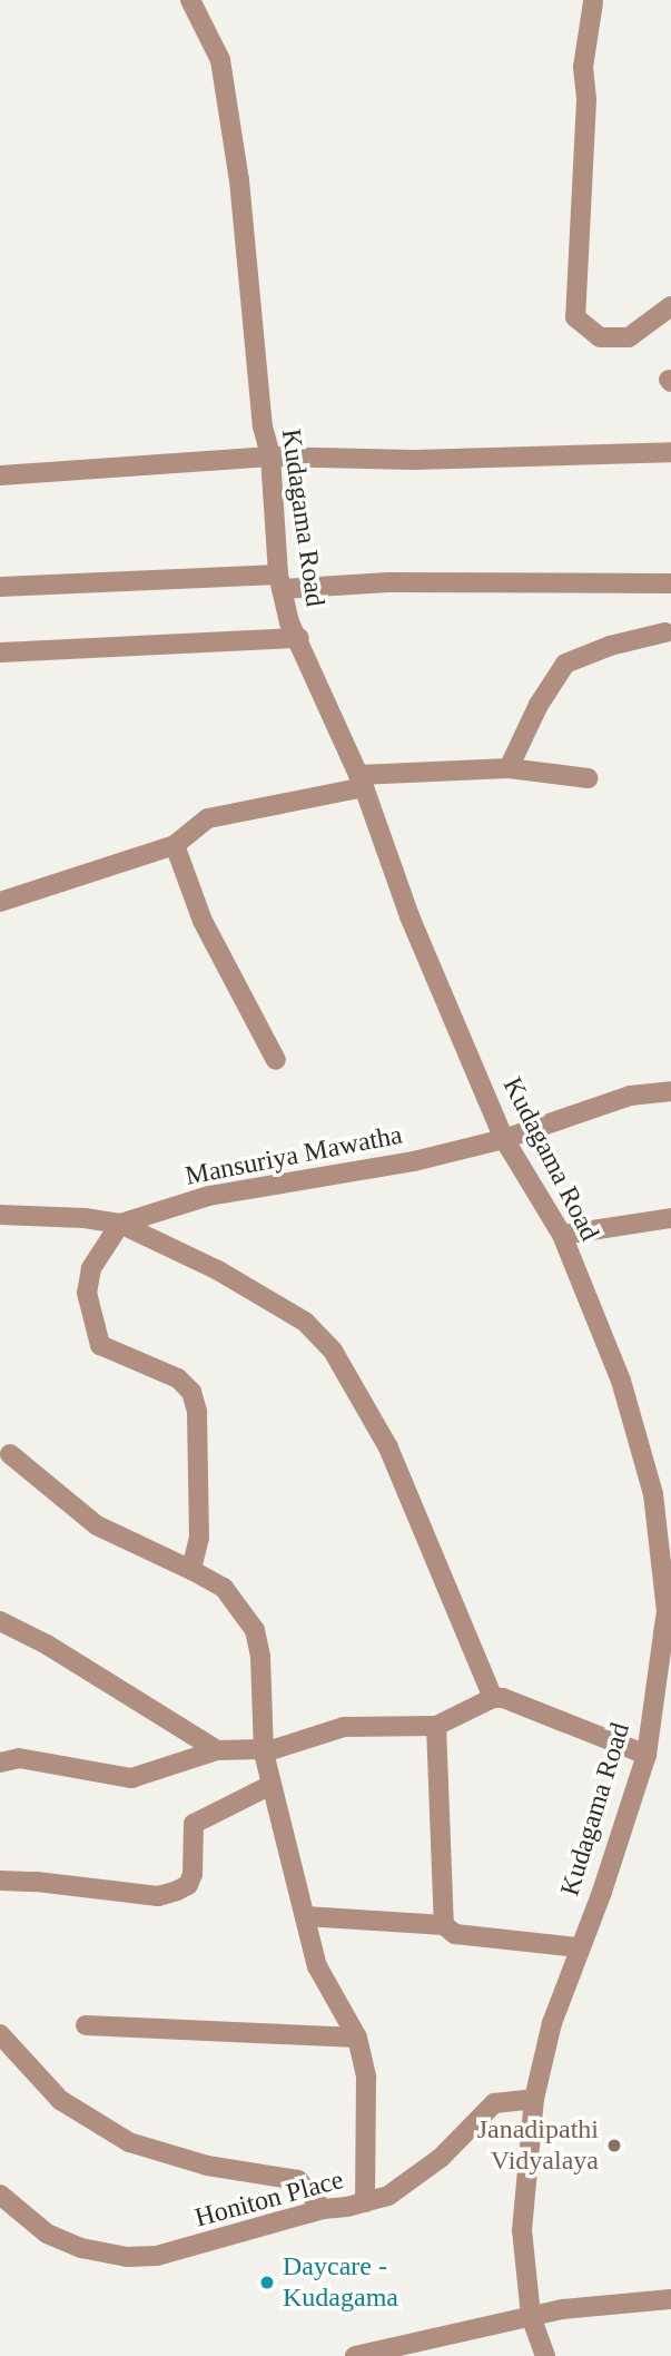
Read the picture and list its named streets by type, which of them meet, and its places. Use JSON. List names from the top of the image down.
{
  "streets": {
    "street": ["Kudagama Road", "Mansuriya Mawatha", "Honiton Place"]
  },
  "crossings": [
    ["Kudagama Road", "Mansuriya Mawatha"],
    ["Kudagama Road", "Honiton Place"]
  ],
  "places": ["Janadipathi Vidyalaya", "Daycare - Kudagama"]
}
